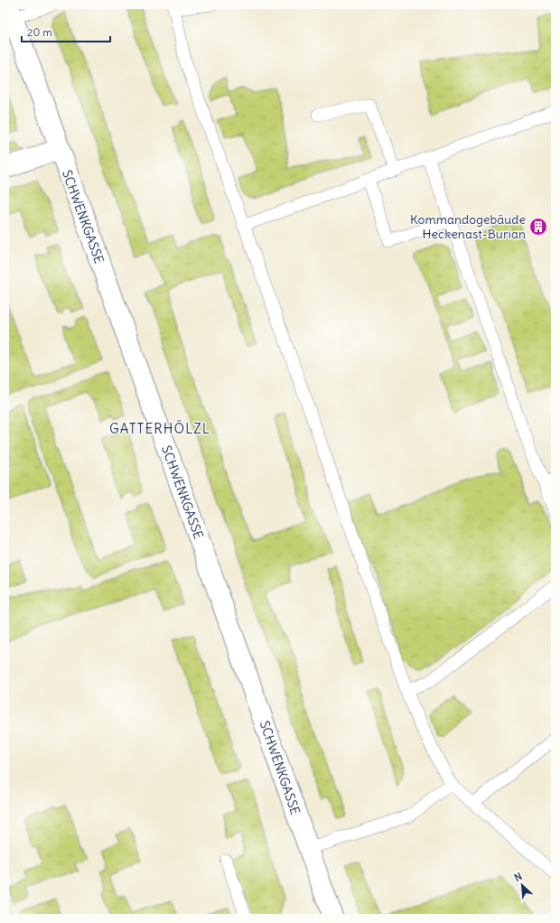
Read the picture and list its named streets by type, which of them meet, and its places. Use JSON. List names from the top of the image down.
{
  "streets": {
    "street": ["SCHWENKGASSE"]
  },
  "districts": ["GATTERHÖLZL"],
  "places": {
    "building": ["Kommandogebäude Heckenast-Burian"]
  },
  "scale_bar": "20 m",
  "north": "top left"
}
